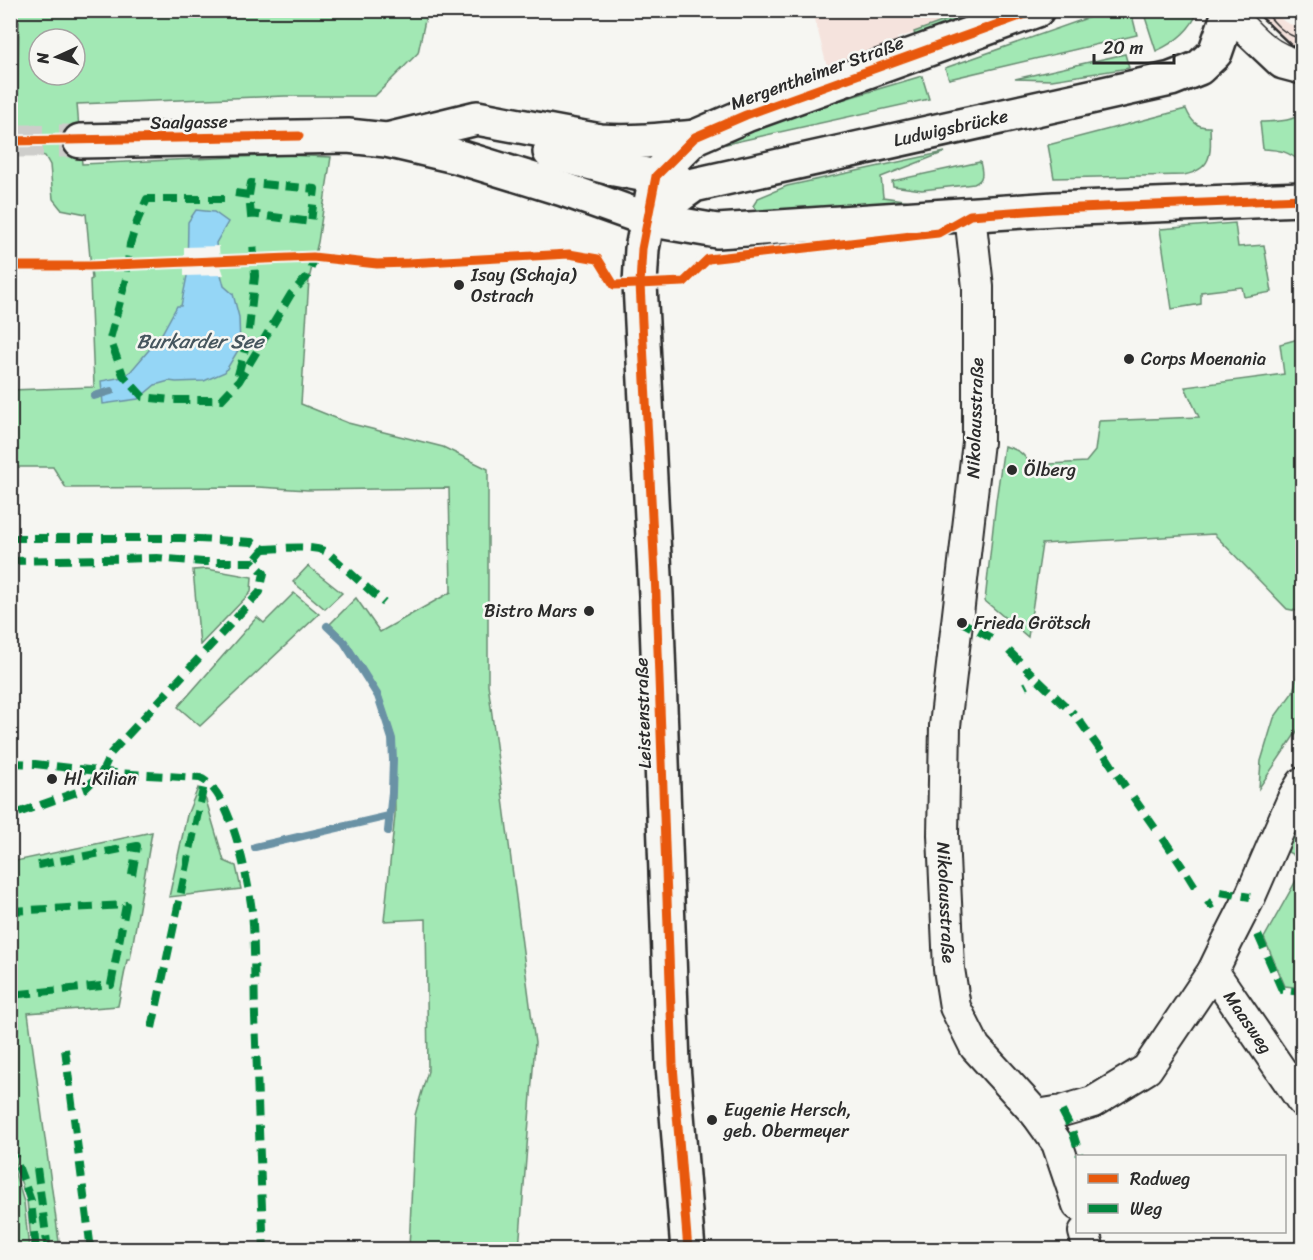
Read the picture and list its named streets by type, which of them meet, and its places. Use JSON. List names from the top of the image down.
{
  "streets": {
    "main road": [
      "Mergentheimer Straße",
      "Saalgasse",
      "Ludwigsbrücke",
      "Leistenstraße"
    ],
    "street": ["Nikolausstraße", "Maasweg"]
  },
  "crossings": [
    ["Mergentheimer Straße", "Leistenstraße"],
    ["Ludwigsbrücke", "Leistenstraße"]
  ],
  "water": ["Burkarder See"],
  "places": [
    "Isay (Schaja) Ostrach",
    "Corps Moenania",
    "Ölberg",
    "Bistro Mars",
    "Frieda Grötsch",
    "Hl. Kilian",
    "Eugenie Hersch, geb. Obermeyer"
  ],
  "legend": ["Radweg", "Weg"],
  "scale_bar": "20 m",
  "north": "left"
}
